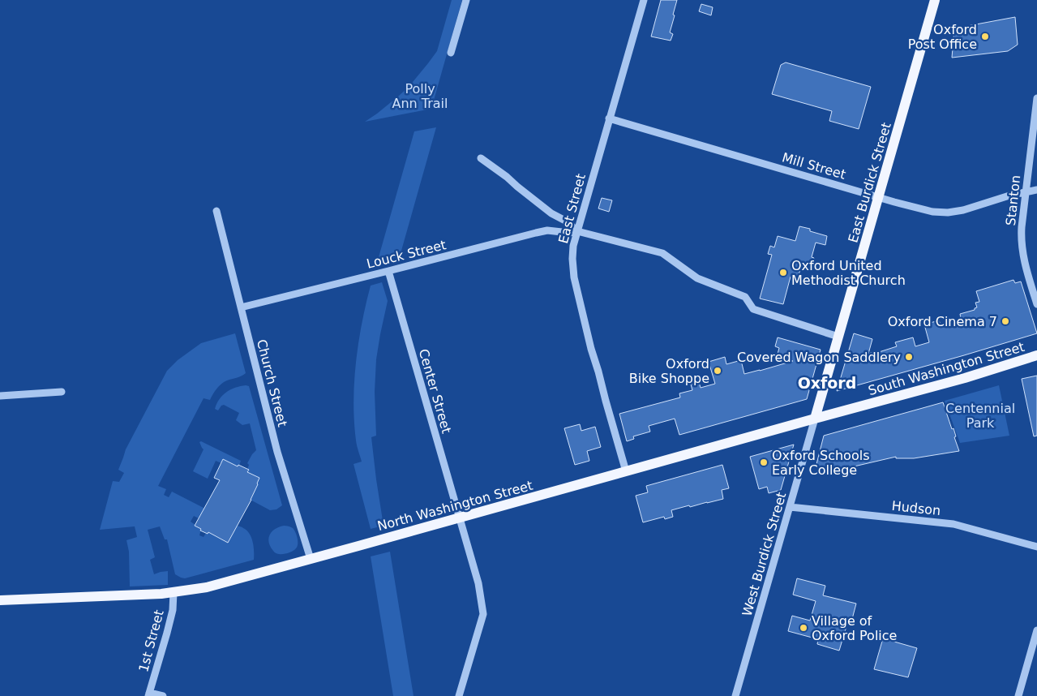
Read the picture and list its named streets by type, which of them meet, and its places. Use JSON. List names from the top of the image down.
{
  "streets": {
    "main road": ["East Burdick Street", "South Washington Street", "North Washington Street"],
    "street": [
      "Mill Street",
      "Stanton",
      "East Street",
      "Louck Street",
      "Church Street",
      "Center Street",
      "Hudson",
      "West Burdick Street",
      "1st Street"
    ]
  },
  "crossings": [
    ["Mill Street", "East Burdick Street"],
    ["Mill Street", "Stanton"],
    ["Mill Street", "East Street"],
    ["East Burdick Street", "South Washington Street"],
    ["East Burdick Street", "North Washington Street"],
    ["East Burdick Street", "West Burdick Street"],
    ["East Street", "Louck Street"],
    ["East Street", "North Washington Street"],
    ["Louck Street", "Church Street"],
    ["Louck Street", "Center Street"],
    ["South Washington Street", "North Washington Street"],
    ["South Washington Street", "West Burdick Street"],
    ["Church Street", "North Washington Street"],
    ["Center Street", "North Washington Street"],
    ["North Washington Street", "West Burdick Street"],
    ["North Washington Street", "1st Street"],
    ["Hudson", "West Burdick Street"]
  ],
  "districts": ["Oxford"],
  "parks": ["Polly Ann Trail", "Centennial Park"],
  "places": [
    "Oxford Post Office",
    "Oxford United Methodist Church",
    "Oxford Cinema 7",
    "Covered Wagon Saddlery",
    "Oxford Bike Shoppe",
    "Oxford Schools Early College",
    "Village of Oxford Police"
  ]
}
